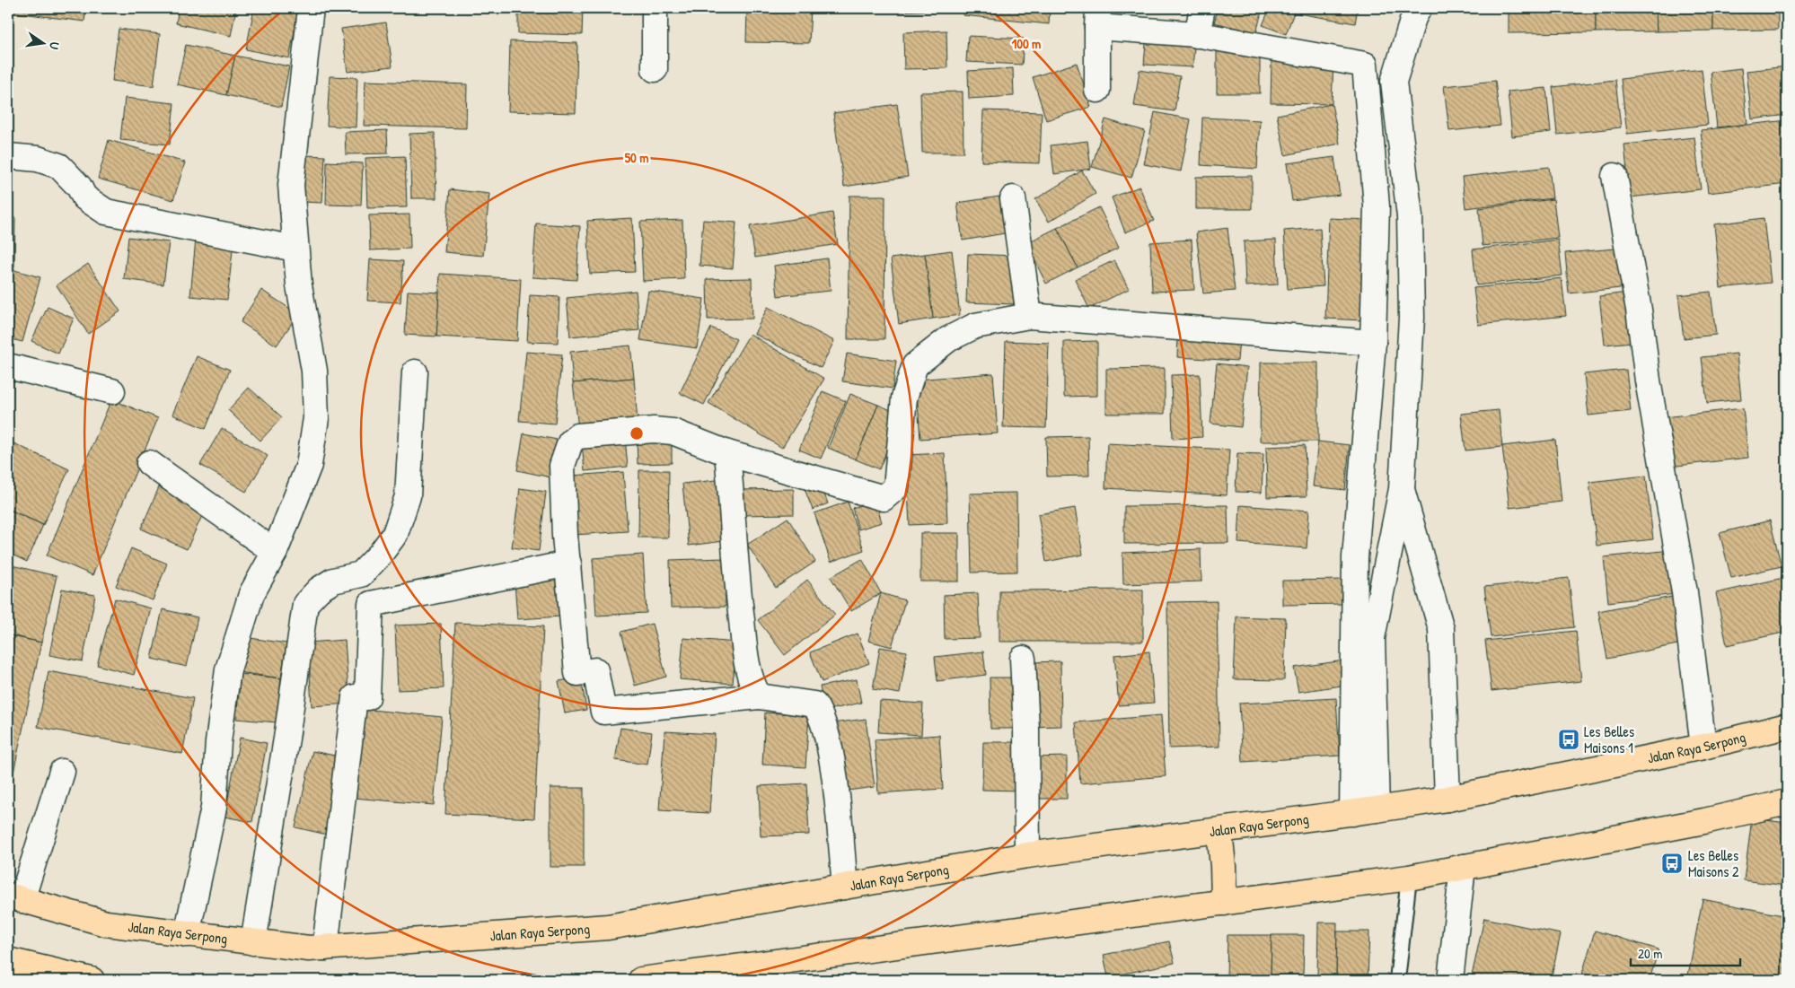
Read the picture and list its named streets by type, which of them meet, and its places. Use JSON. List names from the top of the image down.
{
  "streets": {
    "main road": ["Jalan Raya Serpong"]
  },
  "places": {
    "bus stop": ["Les Belles Maisons 1", "Les Belles Maisons 2"]
  },
  "scale_bar": "20 m",
  "north": "right",
  "rings": ["100 m", "50 m"]
}
